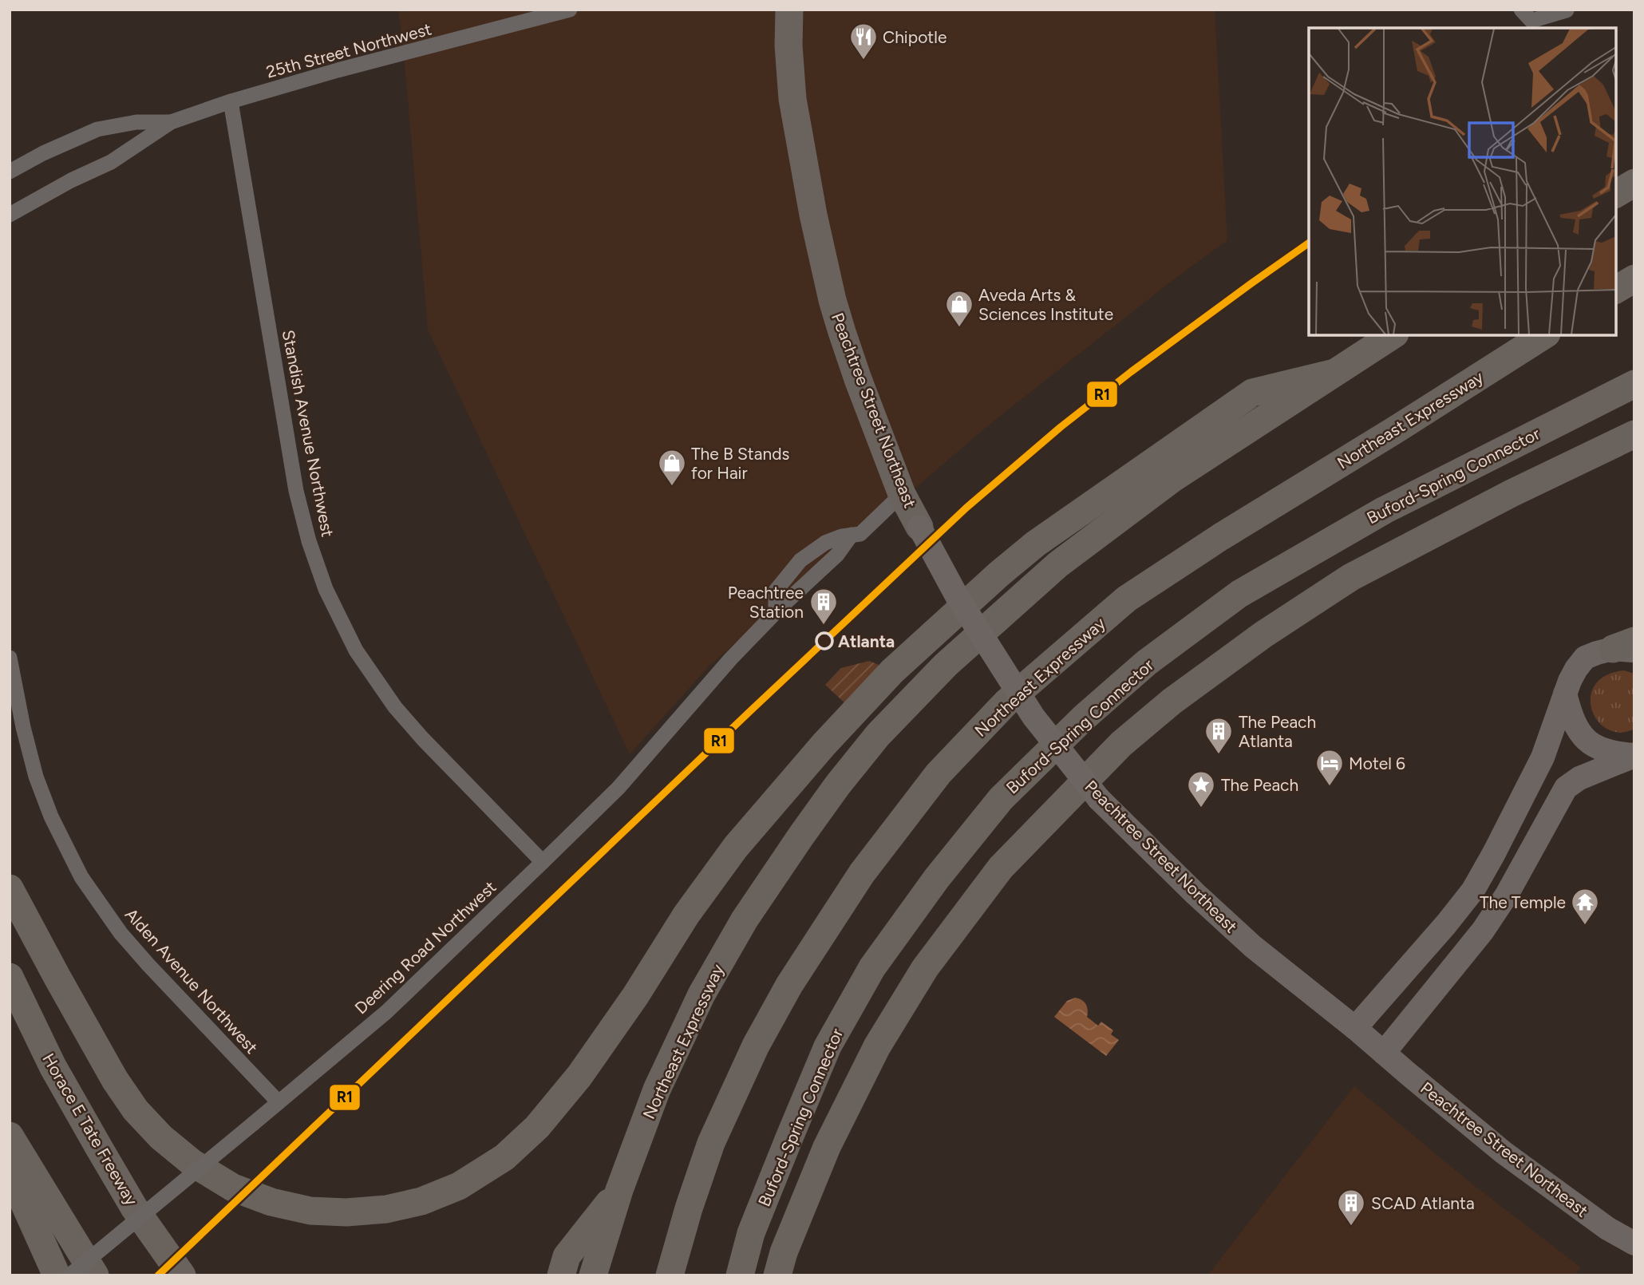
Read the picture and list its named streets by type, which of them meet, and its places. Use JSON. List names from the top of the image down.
{
  "streets": {
    "highway": [
      "Peachtree Street Northeast",
      "Northeast Expressway",
      "Buford-Spring Connector",
      "Horace E Tate Freeway"
    ],
    "street": [
      "25th Street Northwest",
      "Standish Avenue Northwest",
      "Deering Road Northwest",
      "Alden Avenue Northwest"
    ]
  },
  "crossings": [
    ["25th Street Northwest", "Standish Avenue Northwest"],
    ["Peachtree Street Northeast", "Deering Road Northwest"],
    ["Standish Avenue Northwest", "Deering Road Northwest"],
    ["Deering Road Northwest", "Alden Avenue Northwest"]
  ],
  "places": {
    "restaurant": ["Chipotle"],
    "shop": ["Aveda Arts & Sciences Institute", "The B Stands for Hair"],
    "building": ["Peachtree Station", "The Peach Atlanta", "SCAD Atlanta"],
    "other": ["Atlanta"],
    "hotel": ["Motel 6"],
    "place": ["The Peach"],
    "temple": ["The Temple"]
  },
  "lines": ["transit line R1"]
}
